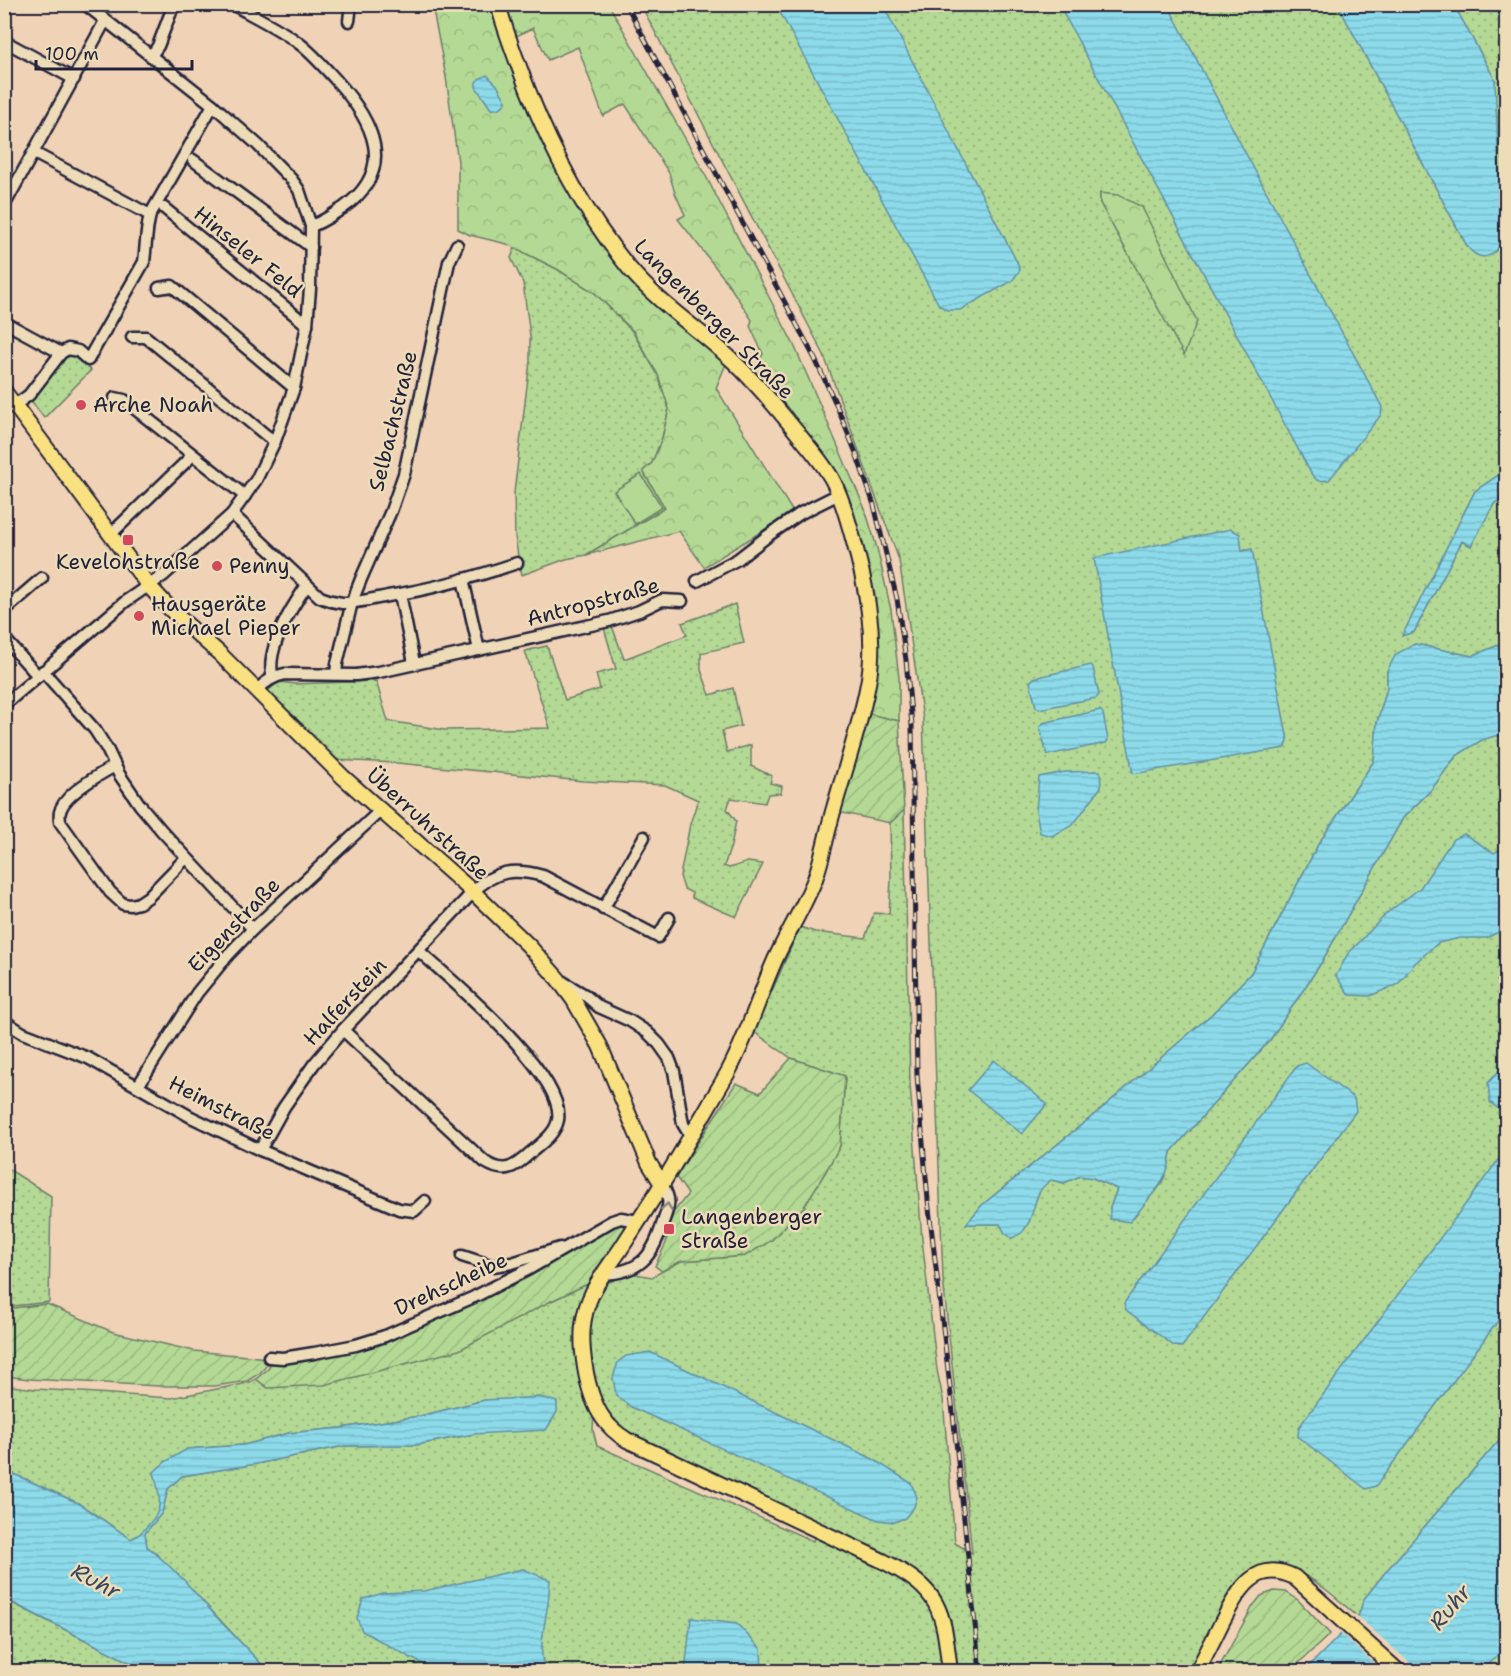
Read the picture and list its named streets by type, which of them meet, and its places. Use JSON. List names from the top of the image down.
{
  "streets": {
    "main road": ["Langenberger Straße", "Überruhrstraße"],
    "street": [
      "Hinseler Feld",
      "Selbachstraße",
      "Antropstraße",
      "Eigenstraße",
      "Halferstein",
      "Heimstraße",
      "Drehscheibe"
    ]
  },
  "crossings": [
    ["Hinseler Feld", "Überruhrstraße"],
    ["Langenberger Straße", "Überruhrstraße"],
    ["Langenberger Straße", "Drehscheibe"],
    ["Selbachstraße", "Antropstraße"],
    ["Antropstraße", "Überruhrstraße"],
    ["Überruhrstraße", "Eigenstraße"],
    ["Überruhrstraße", "Halferstein"],
    ["Eigenstraße", "Heimstraße"],
    ["Halferstein", "Heimstraße"]
  ],
  "water": ["Ruhr"],
  "places": {
    "other": ["Arche Noah", "Penny", "Hausgeräte Michael Pieper"],
    "transit": ["Kevelohstraße", "Langenberger Straße"]
  },
  "scale_bar": "100 m"
}
